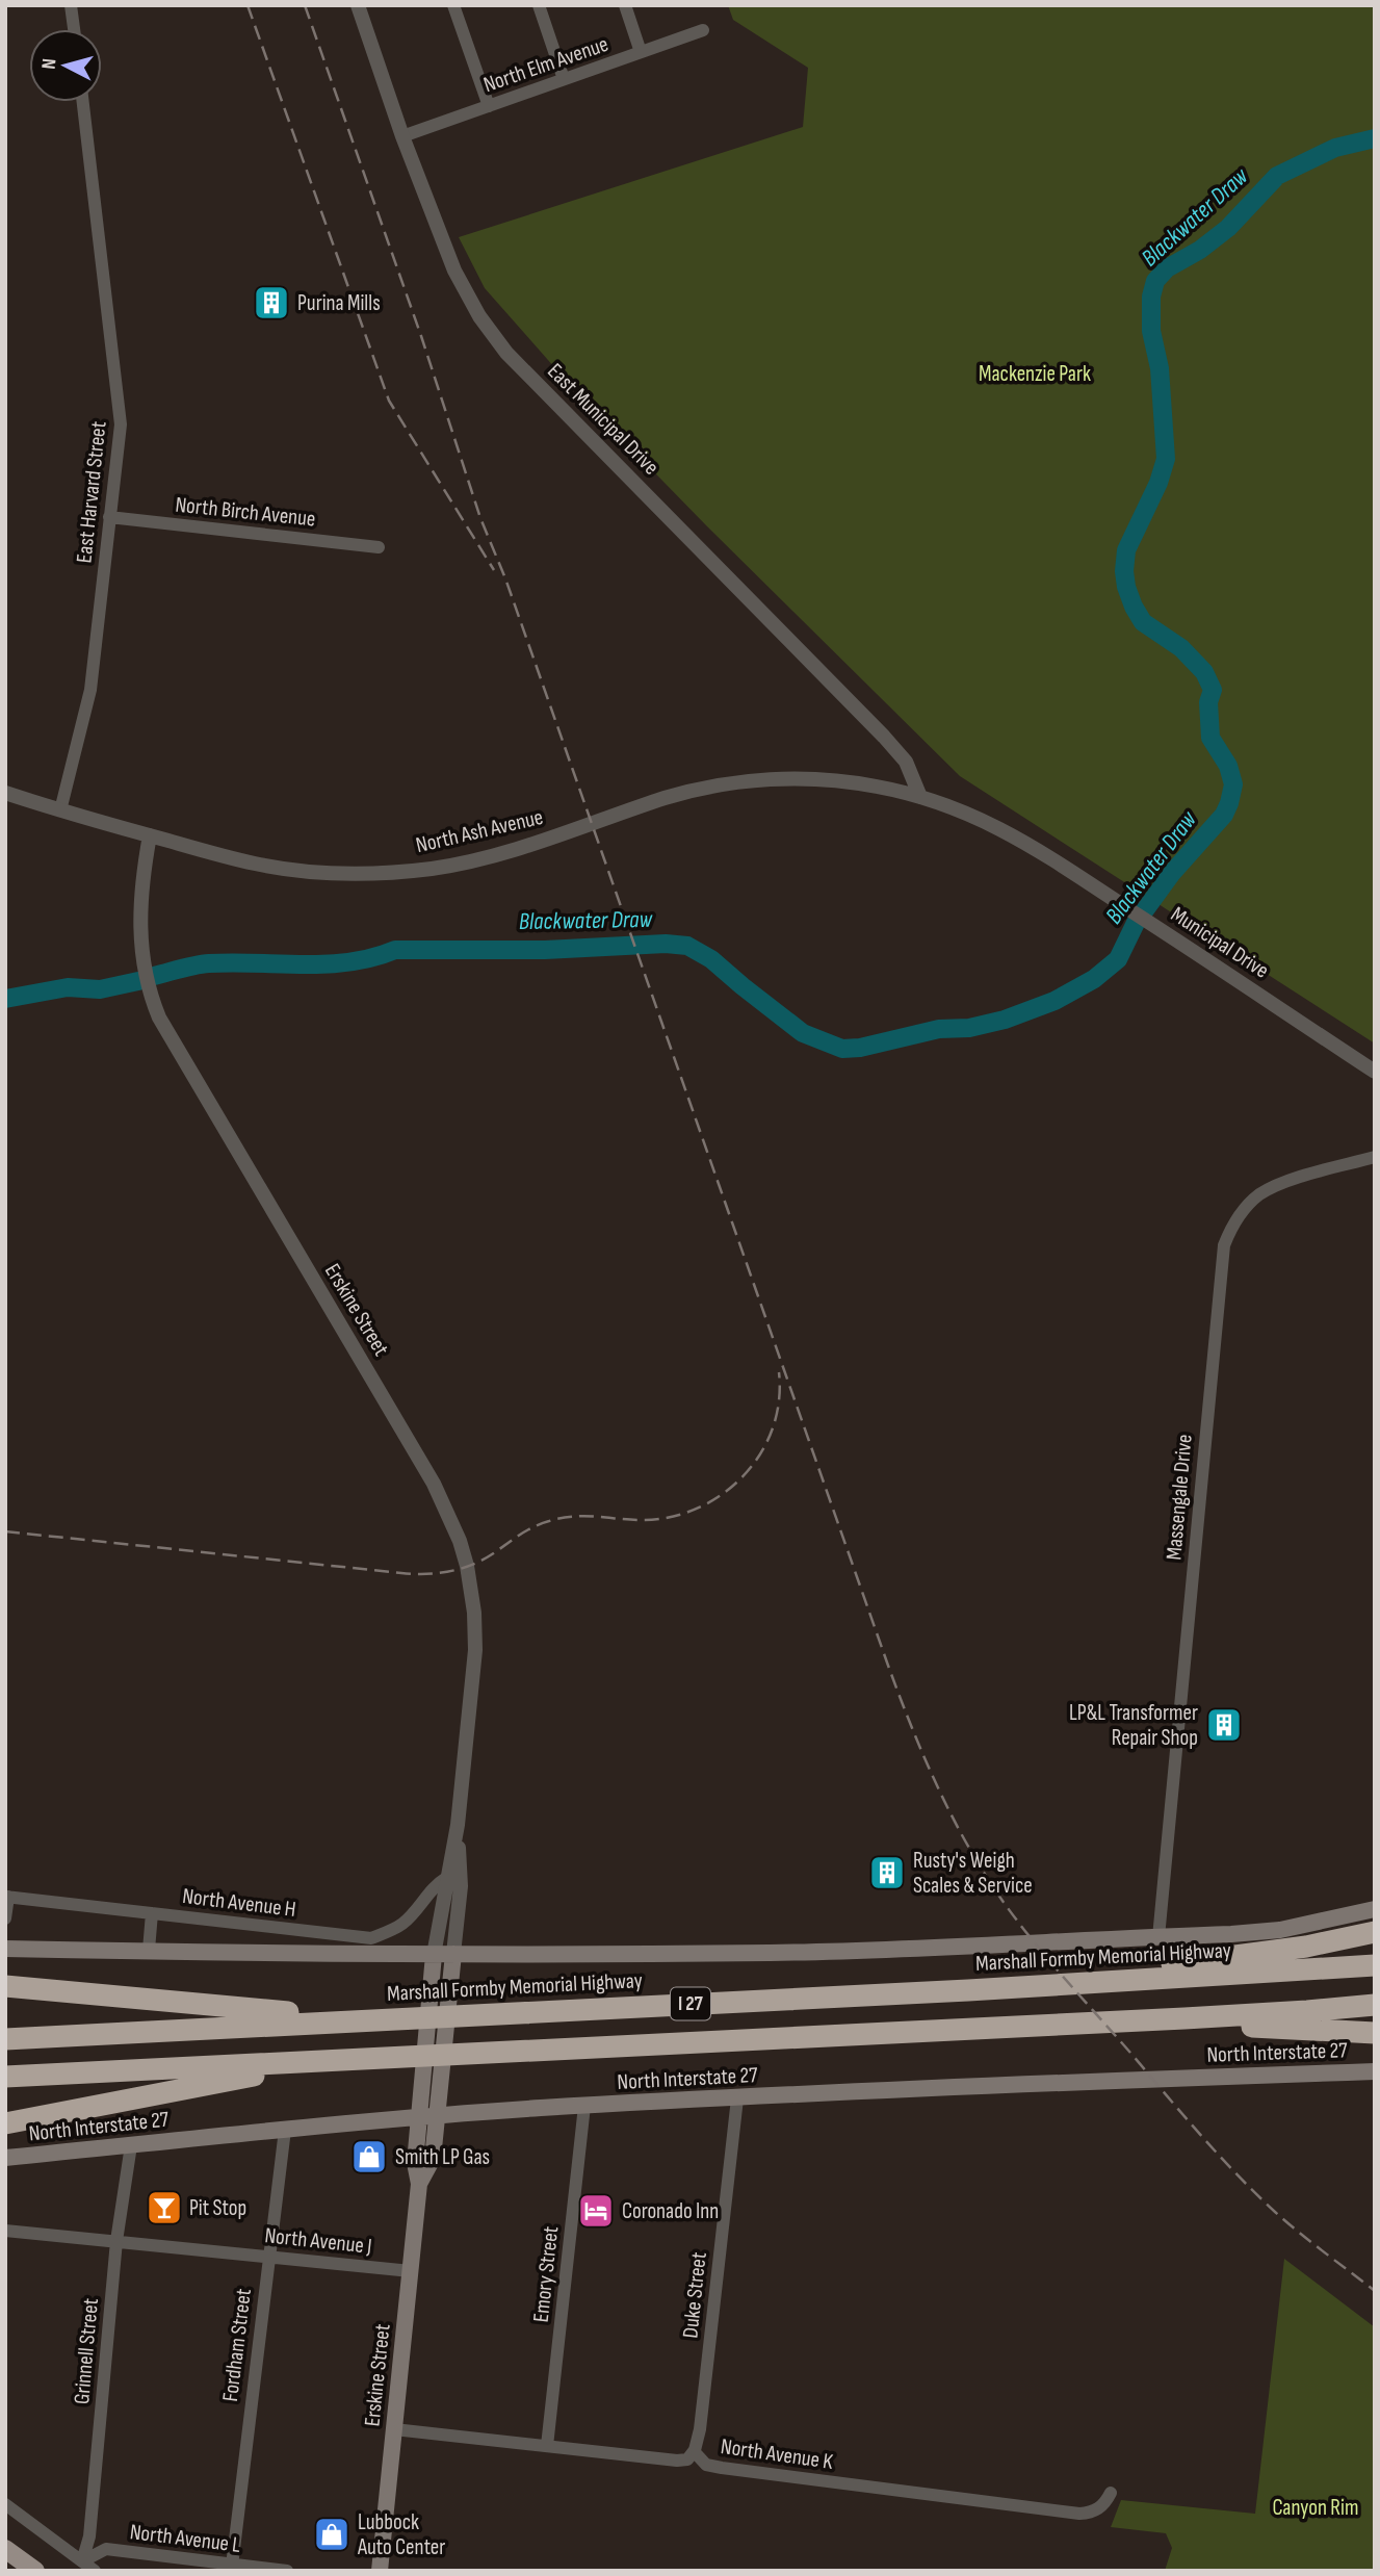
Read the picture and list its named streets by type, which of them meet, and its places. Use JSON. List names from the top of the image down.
{
  "streets": {
    "highway": ["Marshall Formby Memorial Highway", "I 27"],
    "main road": ["Erskine Street", "North Interstate 27"],
    "street": [
      "North Elm Avenue",
      "East Municipal Drive",
      "East Harvard Street",
      "North Birch Avenue",
      "North Ash Avenue",
      "Municipal Drive",
      "Massengale Drive",
      "North Avenue H",
      "North Avenue J",
      "Emory Street",
      "Duke Street",
      "Fordham Street",
      "Grinnell Street",
      "North Avenue K",
      "North Avenue L"
    ]
  },
  "crossings": [
    ["North Elm Avenue", "East Municipal Drive"],
    ["East Municipal Drive", "North Ash Avenue"],
    ["East Municipal Drive", "Municipal Drive"],
    ["East Harvard Street", "North Birch Avenue"],
    ["East Harvard Street", "North Ash Avenue"],
    ["North Ash Avenue", "Municipal Drive"],
    ["North Ash Avenue", "Erskine Street"],
    ["Erskine Street", "North Avenue H"],
    ["Erskine Street", "North Interstate 27"],
    ["Erskine Street", "North Avenue J"],
    ["Erskine Street", "North Avenue K"],
    ["North Interstate 27", "Emory Street"],
    ["North Interstate 27", "Duke Street"],
    ["North Interstate 27", "Fordham Street"],
    ["North Interstate 27", "Grinnell Street"],
    ["North Avenue J", "Fordham Street"],
    ["North Avenue J", "Grinnell Street"],
    ["Emory Street", "North Avenue K"],
    ["Duke Street", "North Avenue K"],
    ["Fordham Street", "North Avenue L"],
    ["Grinnell Street", "North Avenue L"]
  ],
  "water": ["Blackwater Draw"],
  "parks": ["Mackenzie Park", "Canyon Rim"],
  "places": {
    "building": ["Purina Mills", "LP&L Transformer Repair Shop", "Rusty's Weigh Scales & Service"],
    "shop": ["Smith LP Gas", "Lubbock Auto Center"],
    "bar": ["Pit Stop"],
    "hotel": ["Coronado Inn"]
  },
  "north": "left"
}
